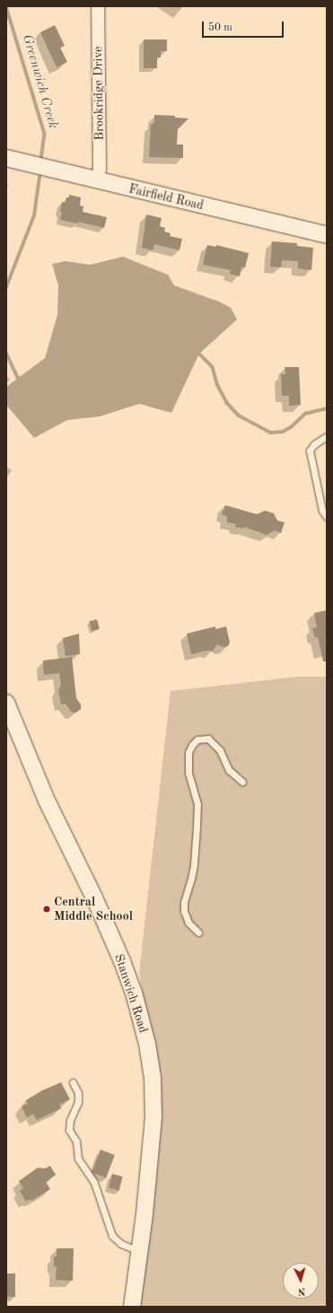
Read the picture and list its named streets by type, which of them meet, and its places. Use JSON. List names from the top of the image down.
{
  "streets": {
    "street": ["Brookridge Drive", "Fairfield Road", "Stanwich Road"]
  },
  "crossings": [
    ["Brookridge Drive", "Fairfield Road"]
  ],
  "water": ["Greenwich Creek"],
  "places": ["Central Middle School"],
  "scale_bar": "50 m",
  "north": "bottom"
}
